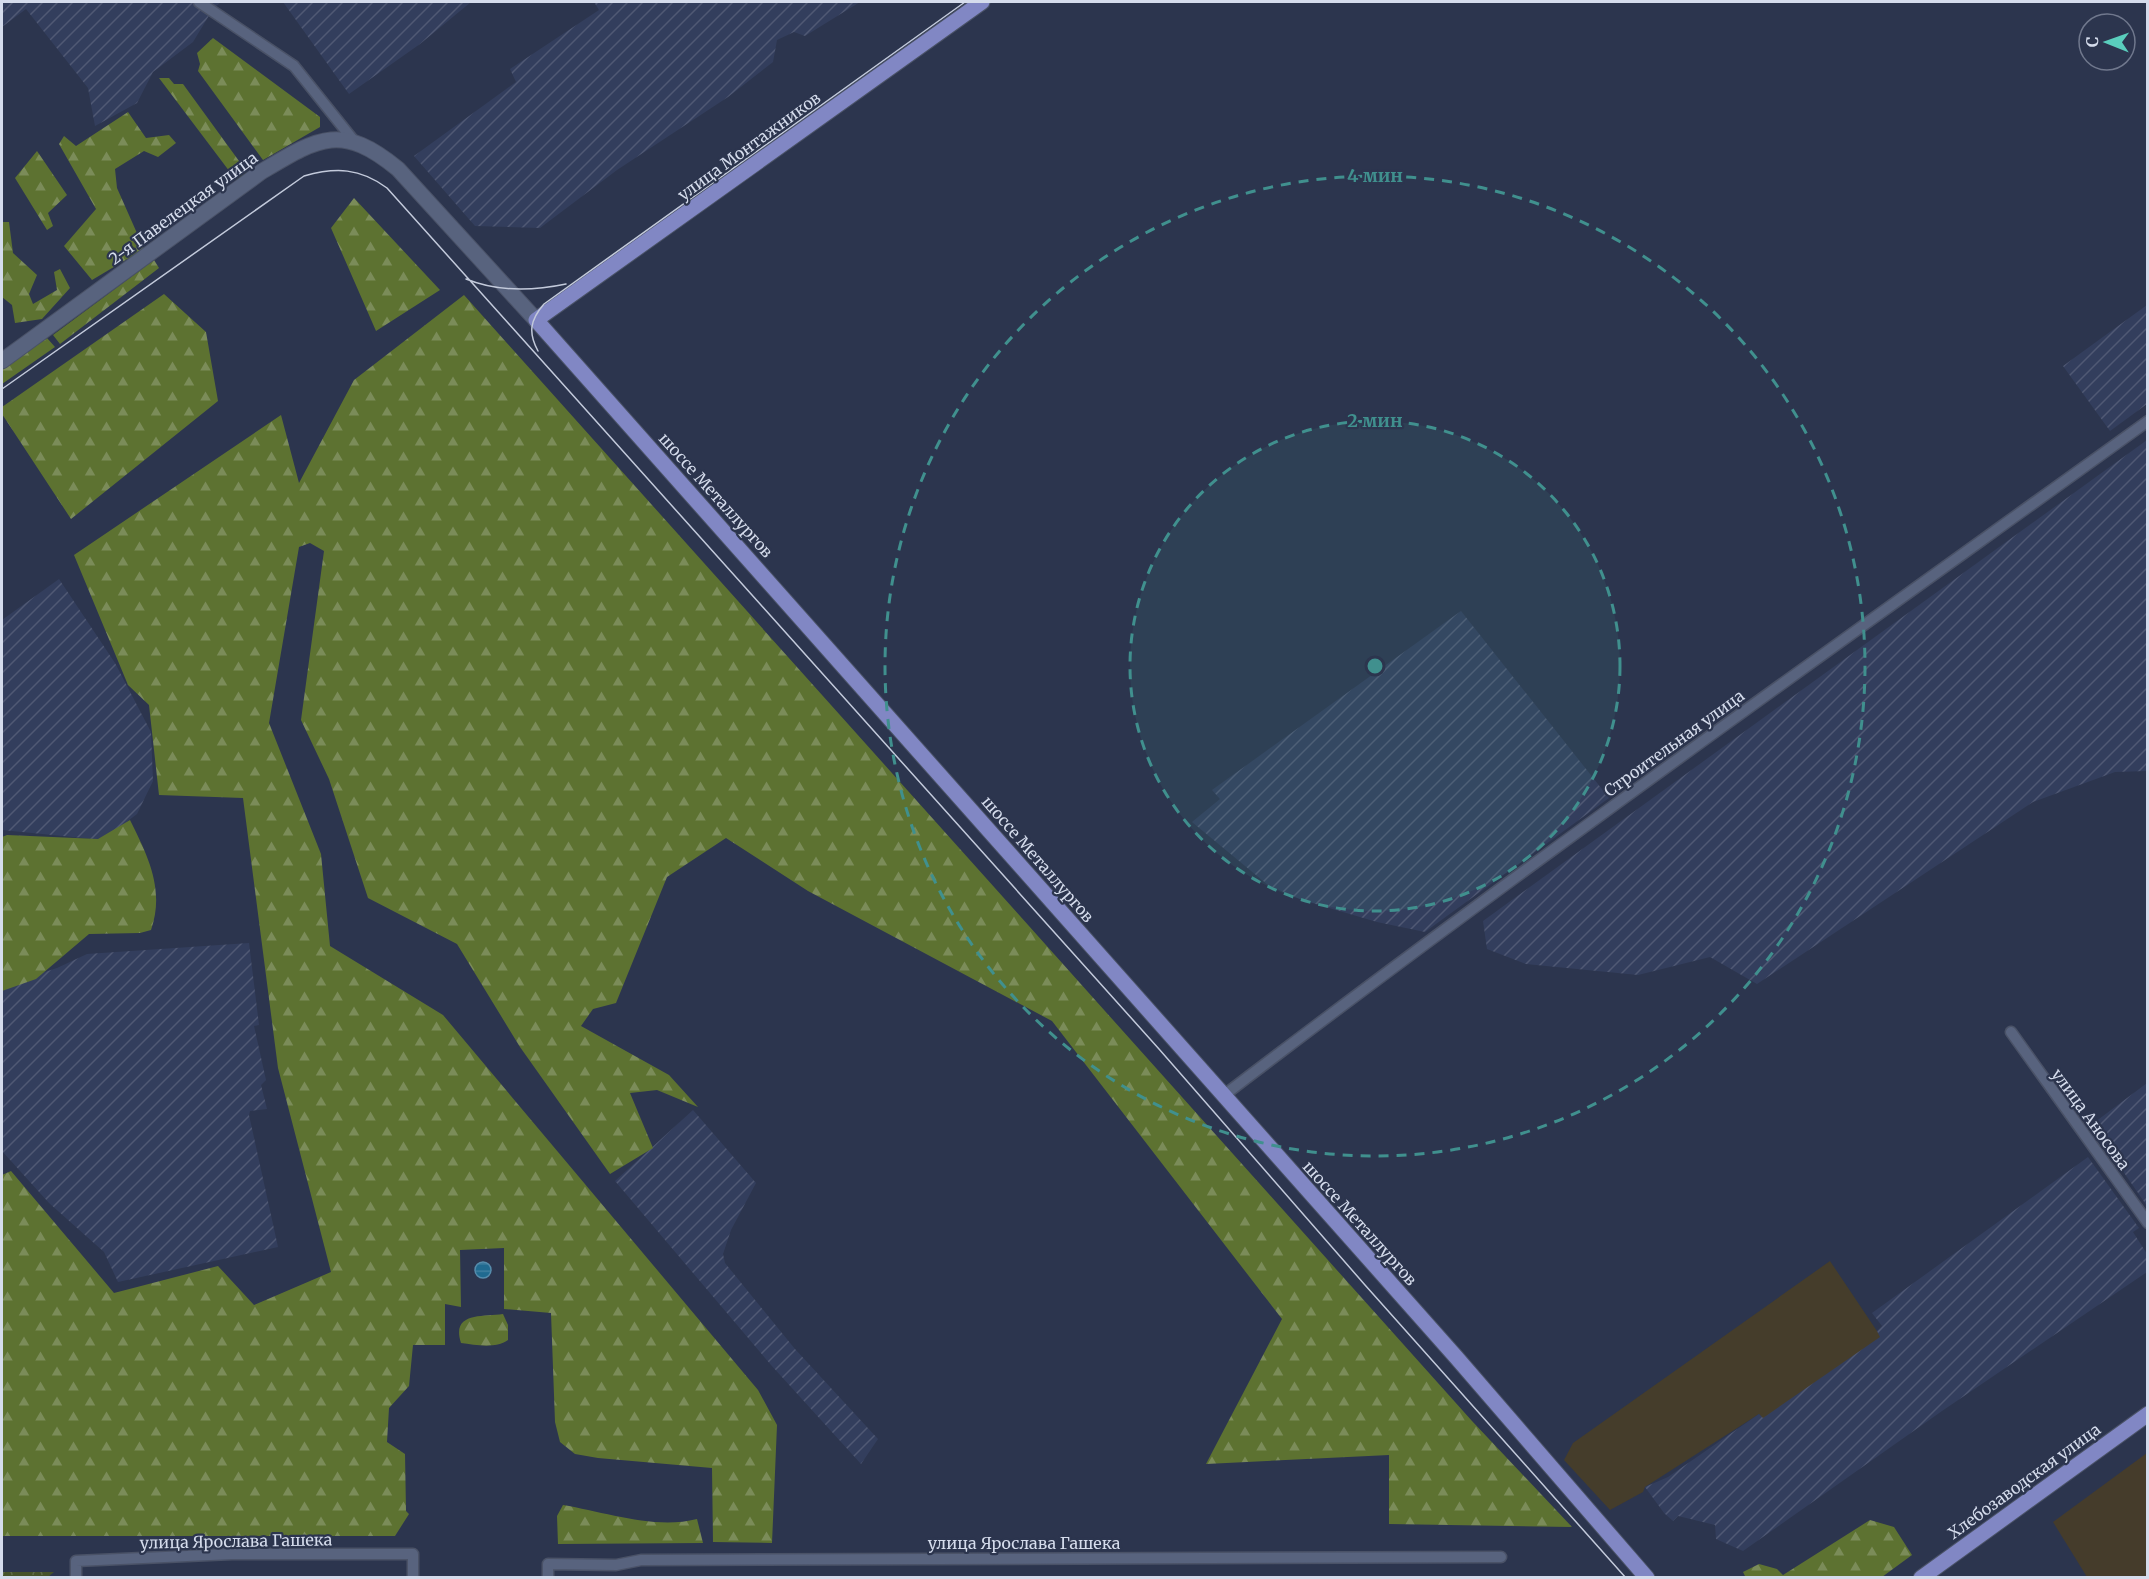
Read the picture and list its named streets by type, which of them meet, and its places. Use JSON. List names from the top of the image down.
{
  "streets": {
    "main road": [
      "улица Монтажников",
      "2-я Павелецкая улица",
      "шоссе Металлургов",
      "Хлебозаводская улица"
    ],
    "street": ["Строительная улица", "улица Аносова", "улица Ярослава Гашека"]
  },
  "crossings": [
    ["улица Монтажников", "шоссе Металлургов"],
    ["2-я Павелецкая улица", "шоссе Металлургов"],
    ["шоссе Металлургов", "Строительная улица"]
  ],
  "north": "left",
  "rings": ["4 мин", "2 мин"]
}
